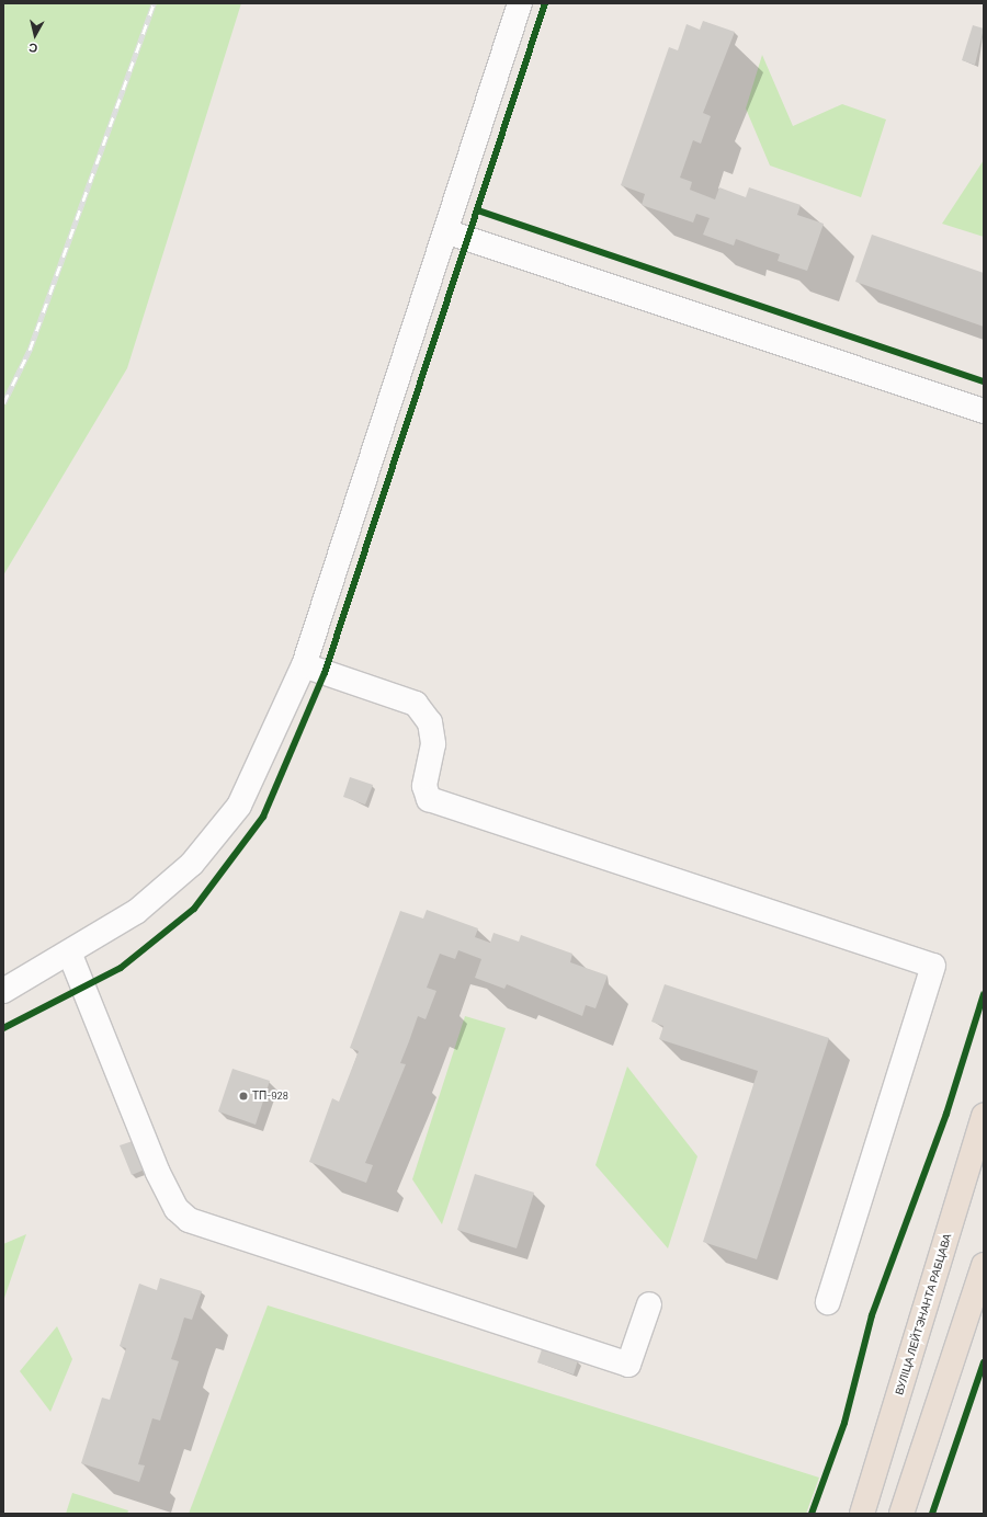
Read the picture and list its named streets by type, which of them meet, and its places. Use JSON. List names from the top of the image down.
{
  "streets": {
    "highway": ["ВУЛІЦА ЛЕЙТЭНАНТА РАБЦАВА"]
  },
  "places": ["ТП-928"],
  "north": "bottom"
}
